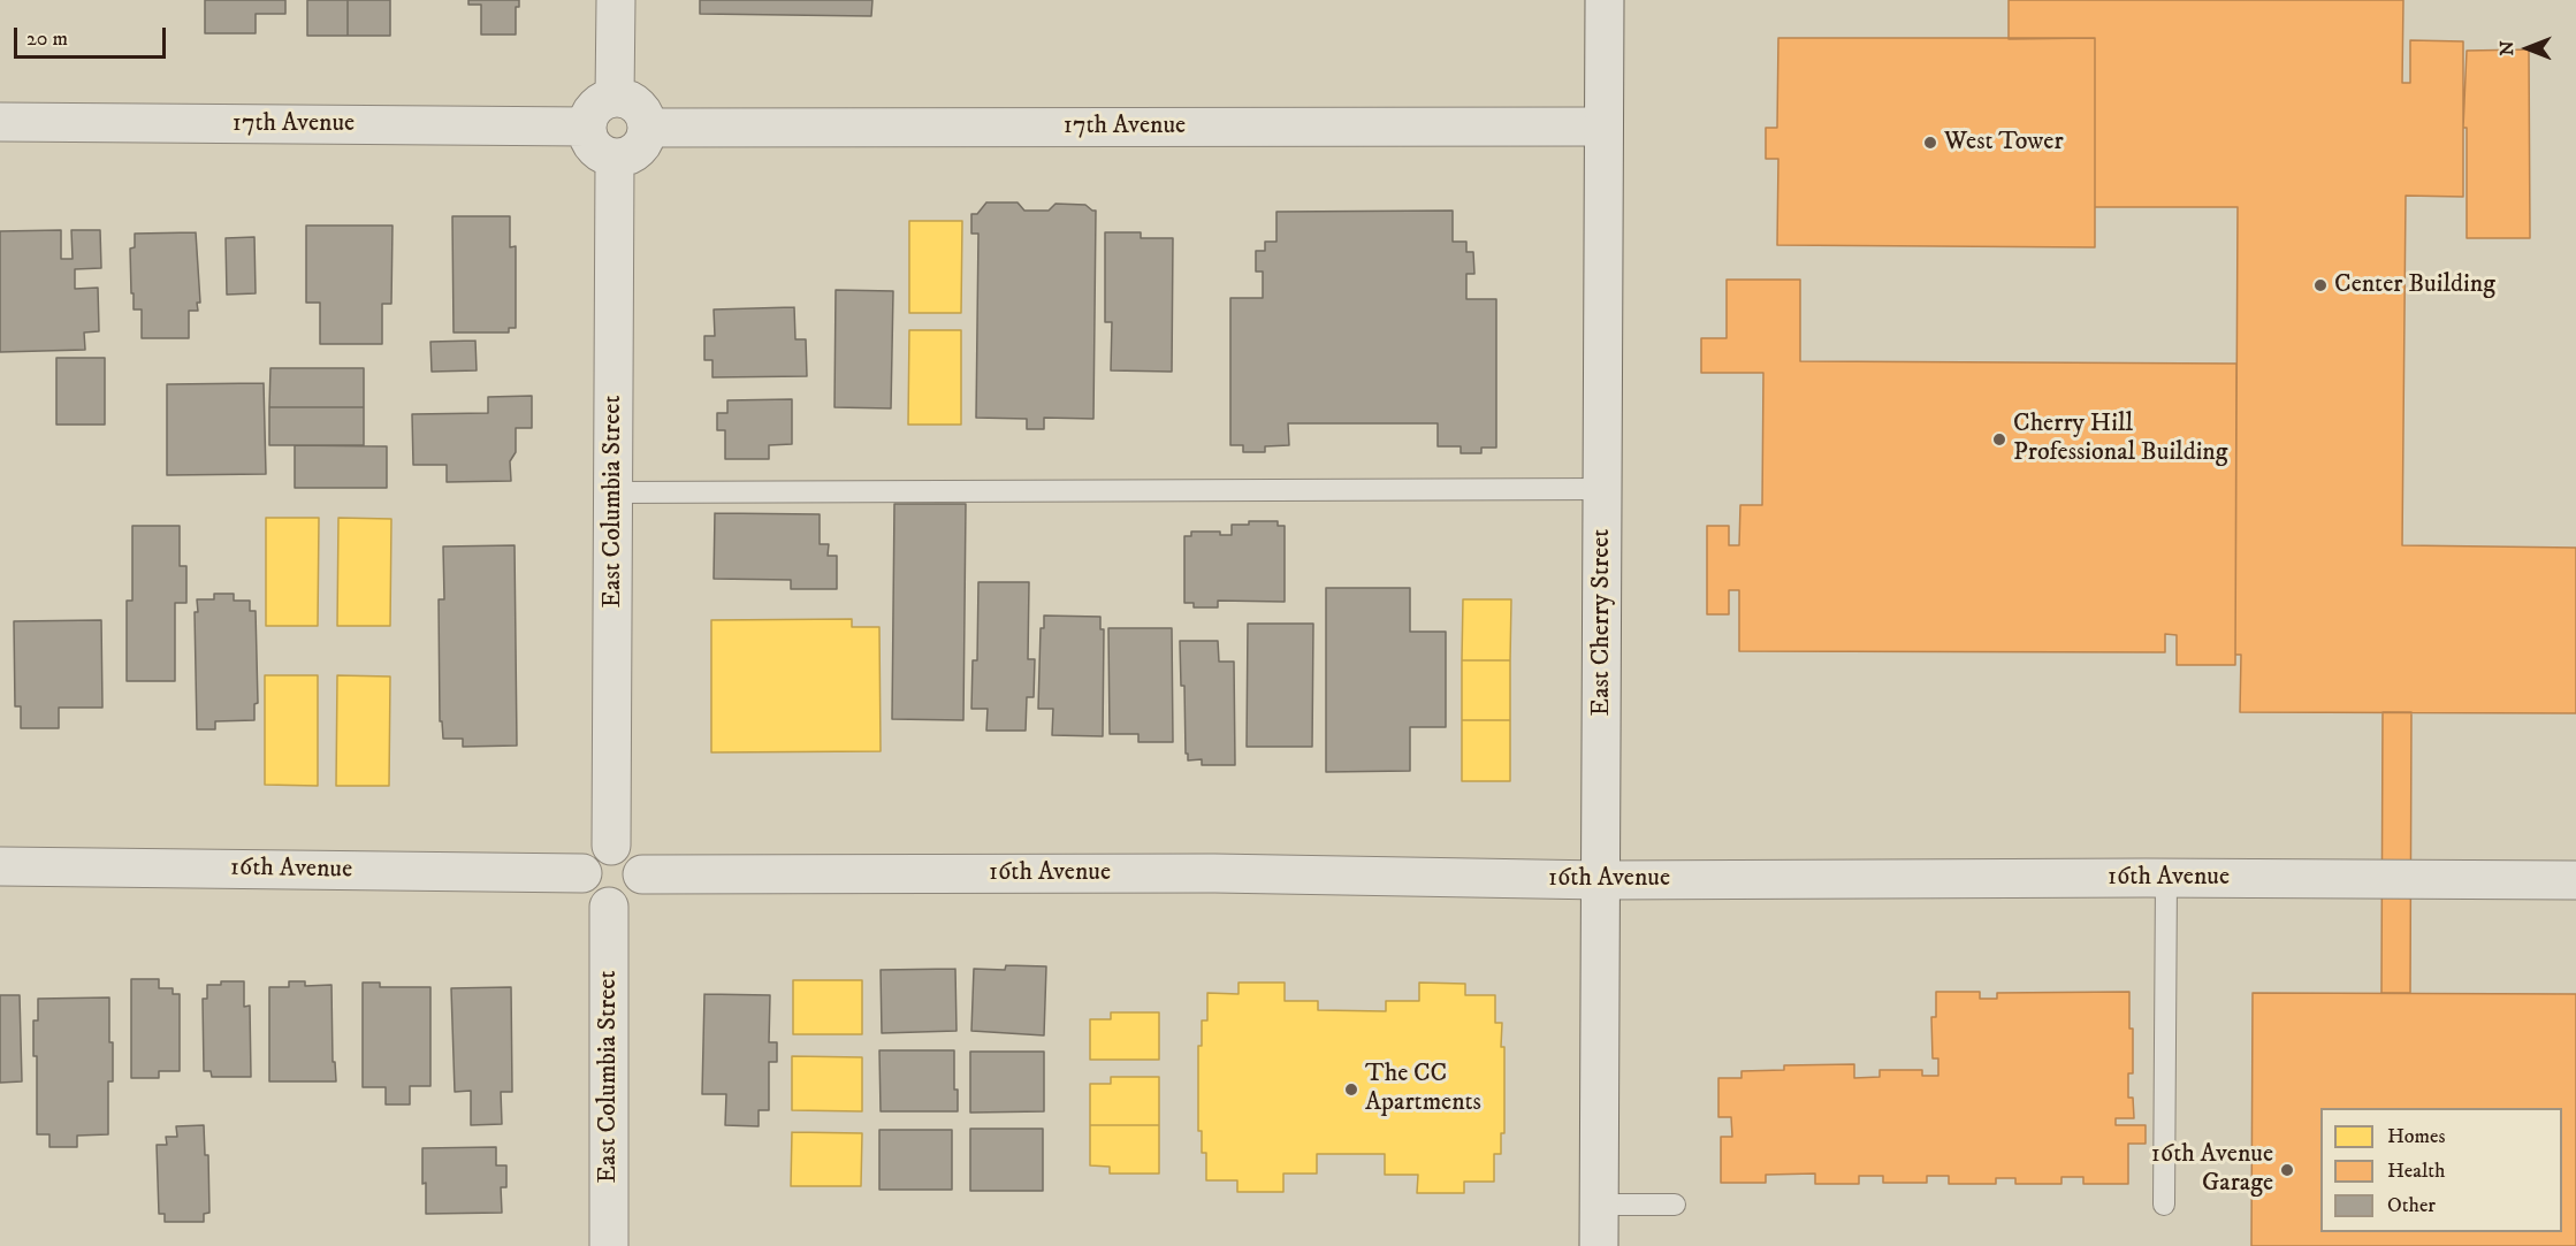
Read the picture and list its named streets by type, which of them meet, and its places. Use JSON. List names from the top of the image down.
{
  "streets": {
    "street": [
      "17th Avenue",
      "East Columbia Street",
      "East Cherry Street",
      "16th Avenue"
    ]
  },
  "crossings": [
    ["17th Avenue", "East Columbia Street"],
    ["17th Avenue", "East Cherry Street"],
    ["East Columbia Street", "16th Avenue"],
    ["East Cherry Street", "16th Avenue"]
  ],
  "places": [
    "West Tower",
    "Center Building",
    "Cherry Hill Professional Building",
    "The CC Apartments",
    "16th Avenue Garage"
  ],
  "legend": ["Homes", "Health", "Other"],
  "scale_bar": "20 m",
  "north": "left"
}
